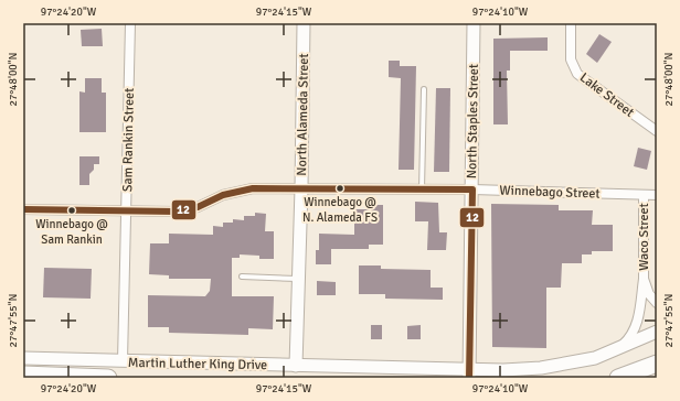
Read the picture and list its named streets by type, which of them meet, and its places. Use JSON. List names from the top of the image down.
{
  "streets": {
    "street": [
      "Lake Street",
      "North Alameda Street",
      "North Staples Street",
      "Sam Rankin Street",
      "Winnebago Street",
      "Waco Street",
      "Martin Luther King Drive"
    ]
  },
  "crossings": [
    ["North Alameda Street", "Winnebago Street"],
    ["North Alameda Street", "Martin Luther King Drive"],
    ["North Staples Street", "Winnebago Street"],
    ["North Staples Street", "Martin Luther King Drive"],
    ["Sam Rankin Street", "Winnebago Street"],
    ["Sam Rankin Street", "Martin Luther King Drive"],
    ["Winnebago Street", "Waco Street"],
    ["Waco Street", "Martin Luther King Drive"]
  ],
  "places": ["Winnebago @ N. Alameda FS", "Winnebago @ Sam Rankin"],
  "lines": ["transit line 12"],
  "coordinates": [
    "97°24'20\"W",
    "97°24'15\"W",
    "97°24'10\"W",
    "27°48'00\"N",
    "27°47'55\"N"
  ]
}
